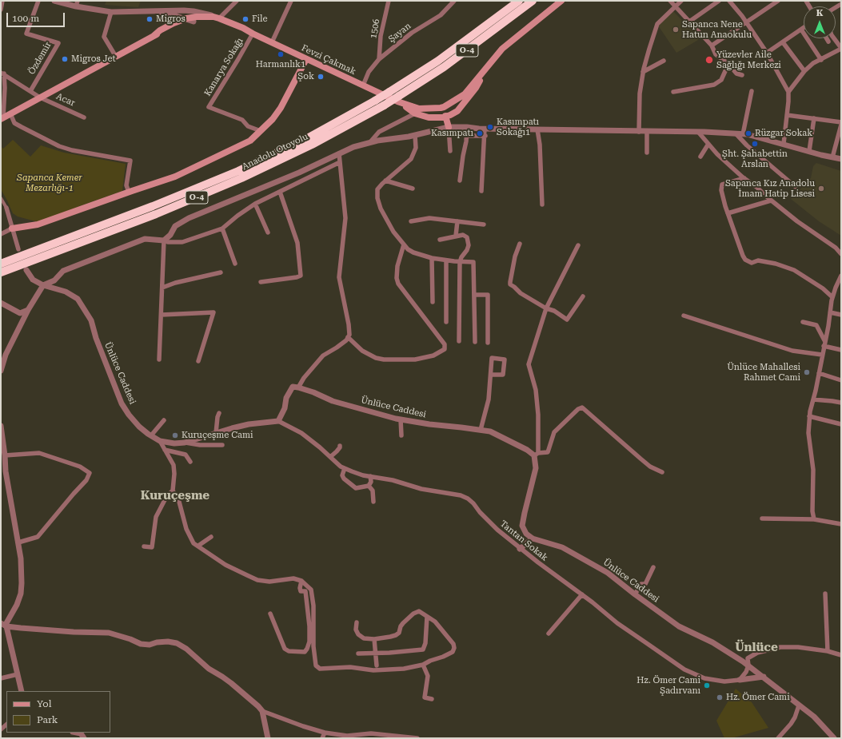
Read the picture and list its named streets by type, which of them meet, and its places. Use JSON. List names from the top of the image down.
{
  "streets": {
    "highway": ["O-4", "Anadolu Otoyolu"],
    "main road": ["Fevzi Çakmak"],
    "street": [
      "1506",
      "Şayan",
      "Özdemir",
      "Kanarya Sokağı",
      "Acar",
      "Ünlüce Caddesi",
      "Tantan Sokak"
    ]
  },
  "crossings": [
    ["1506", "Şayan"],
    ["Şayan", "Fevzi Çakmak"],
    ["Özdemir", "Acar"],
    ["Fevzi Çakmak", "Kanarya Sokağı"],
    ["Fevzi Çakmak", "Anadolu Otoyolu"],
    ["Ünlüce Caddesi", "Tantan Sokak"]
  ],
  "districts": ["Kuruçeşme", "Ünlüce"],
  "parks": ["Sapanca Kemer Mezarlığı-1"],
  "places": [
    "Migros",
    "File",
    "Sapanca Nene Hatun Anaokulu",
    "Harmanlık1",
    "Migros Jet",
    "Yüzevler Aile Sağlığı Merkezi",
    "Şok",
    "Kasımpatı Sokağı1",
    "Kasımpatı",
    "Rüzgar Sokak",
    "Şht. Şahabettin Arslan",
    "Sapanca Kız Anadolu İmam Hatip Lisesi",
    "Ünlüce Mahallesi Rahmet Cami",
    "Kuruçeşme Cami",
    "Hz. Ömer Cami Şadırvanı",
    "Hz. Ömer Cami"
  ],
  "legend": ["Yol", "Park"],
  "scale_bar": "100 m",
  "north": "top"
}
